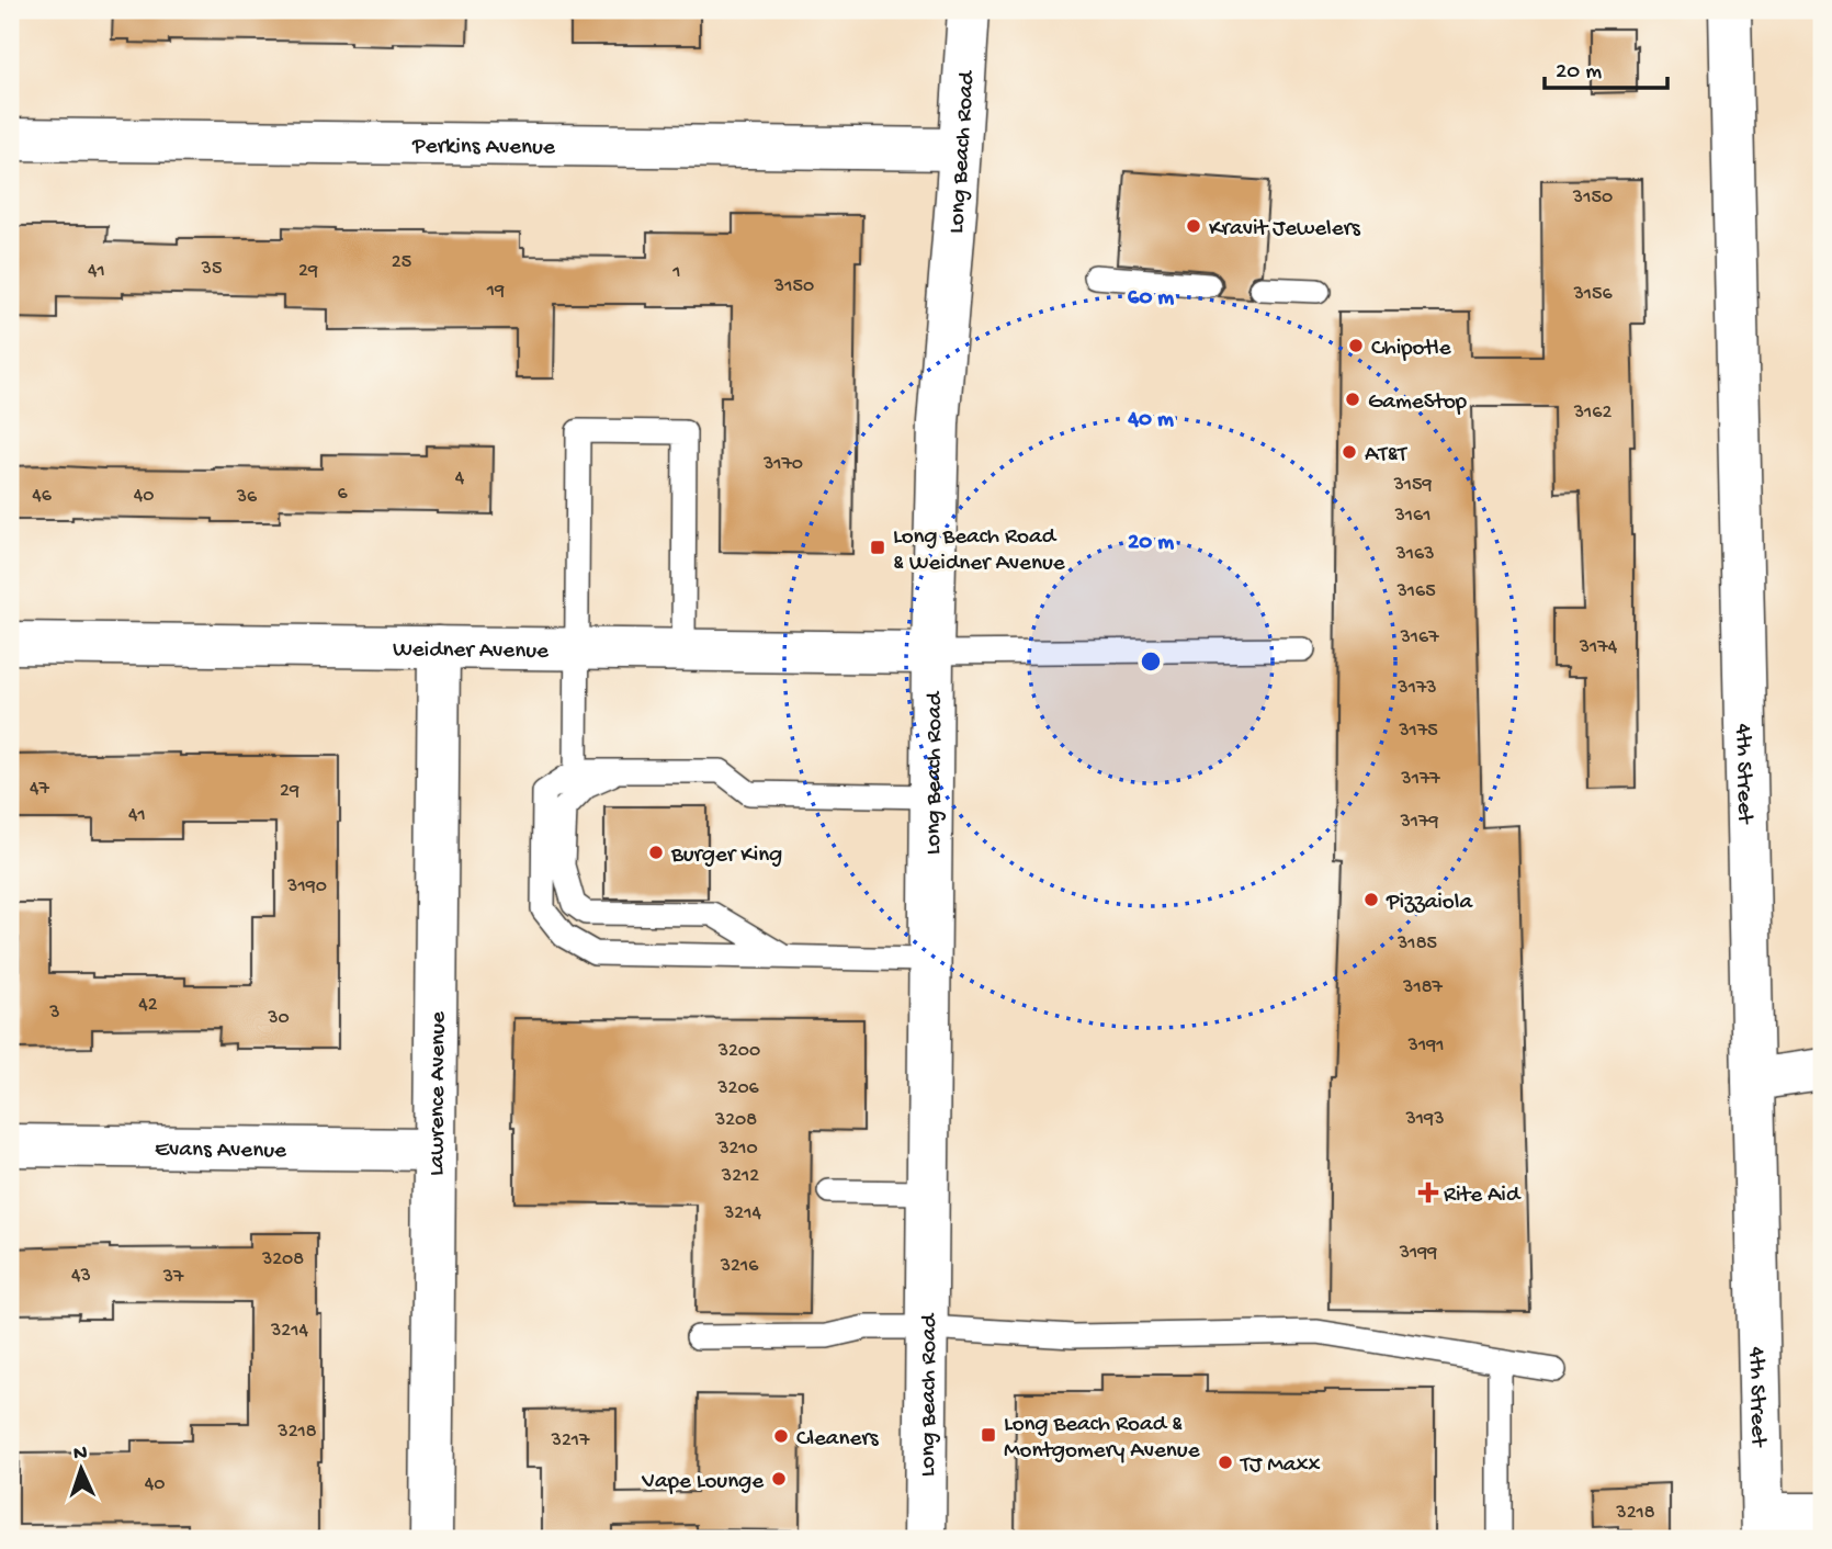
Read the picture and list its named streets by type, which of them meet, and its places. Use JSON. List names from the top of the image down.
{
  "streets": {
    "street": [
      "Perkins Avenue",
      "Long Beach Road",
      "Weidner Avenue",
      "4th Street",
      "Lawrence Avenue",
      "Evans Avenue"
    ]
  },
  "crossings": [
    ["Perkins Avenue", "Long Beach Road"],
    ["Long Beach Road", "Weidner Avenue"],
    ["Weidner Avenue", "Lawrence Avenue"],
    ["Lawrence Avenue", "Evans Avenue"]
  ],
  "places": {
    "other": [
      "Kravit Jewelers",
      "Chipotle",
      "GameStop",
      "AT&T",
      "Burger King",
      "Pizzaiola",
      "Cleaners",
      "TJ Maxx",
      "Vape Lounge"
    ],
    "transit": ["Long Beach Road & Weidner Avenue", "Long Beach Road & Montgomery Avenue"],
    "health": ["Rite Aid"]
  },
  "house_numbers": [
    "3150",
    "25",
    "35",
    "41",
    "29",
    "1",
    "3150",
    "19",
    "3156",
    "3162",
    "3170",
    "4",
    "3159",
    "6",
    "46",
    "40",
    "36",
    "3161",
    "3163",
    "3165",
    "3167",
    "3174",
    "3173",
    "3175",
    "3177",
    "47",
    "29",
    "41",
    "3179",
    "3190",
    "3185",
    "3187",
    "42",
    "3",
    "30",
    "3191",
    "3200",
    "3206",
    "3193",
    "3208",
    "3210",
    "3212",
    "3214",
    "3199",
    "3208",
    "3216",
    "43",
    "37",
    "3214",
    "3218",
    "3217",
    "40",
    "3218"
  ],
  "scale_bar": "20 m",
  "north": "top",
  "rings": ["60 m", "40 m", "20 m"]
}
